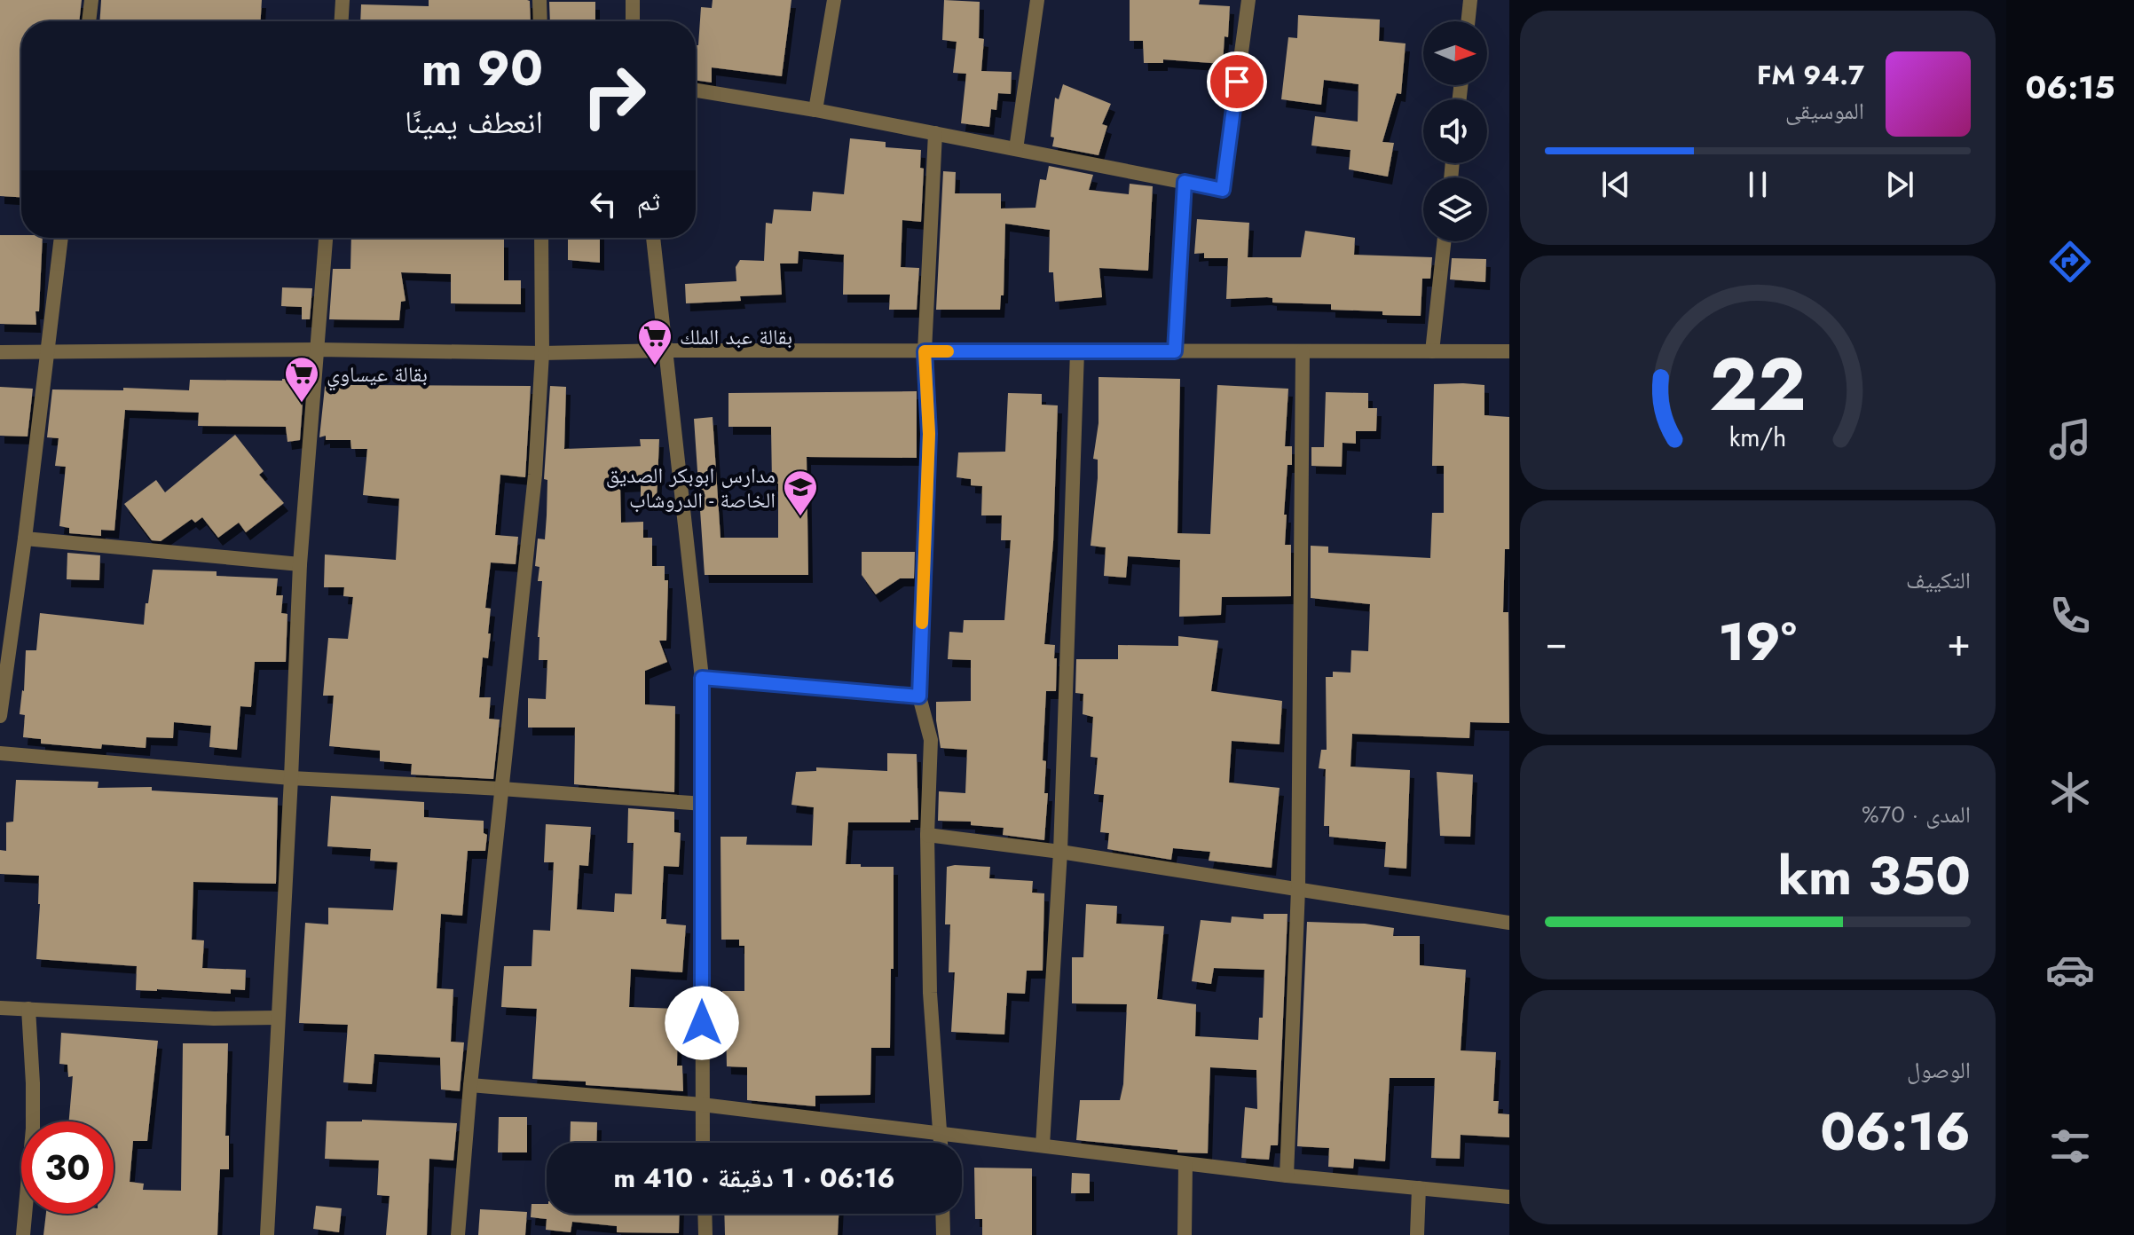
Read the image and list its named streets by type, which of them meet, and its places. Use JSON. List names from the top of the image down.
{
  "places": {
    "supermarket": ["بقالة عبد الملك", "بقالة عيساوي"],
    "school or university": ["مدارس ابوبكر الصديق الخاصة - الدروشاب"]
  },
  "north": "right",
  "page": {
    "tabs": "06:15",
    "turn": ["90 m", "انعطف يمينًا"],
    "song": ["94.7 FM", "الموسيقى"],
    "then": "ثم",
    "tile": [
      "التكييف",
      ["المدى · 70%", "350 km"],
      ["الوصول", "06:16"]
    ],
    "heat": ["−", "19°", "+"],
    "limit": "30",
    "trip": "06:16 · 1 دقيقة · 410 m",
    "gauge": ["22", "km/h"]
  }
}
